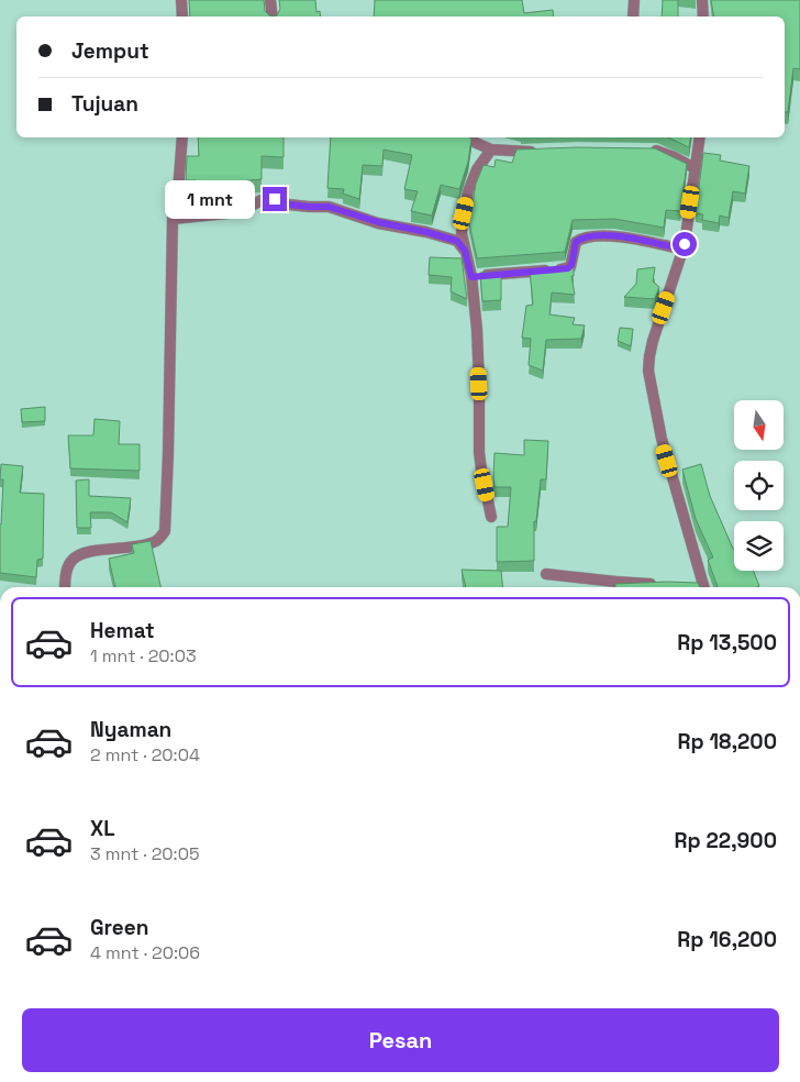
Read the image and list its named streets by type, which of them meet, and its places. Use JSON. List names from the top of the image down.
{
  "north": "bottom",
  "page": {
    "banner": ["Jemput", "Tujuan"],
    "bubble": "1 mnt",
    "list": [
      {
        "name": "Hemat",
        "note": "1 mnt · 20:03",
        "value": "Rp 13,500"
      },
      {
        "name": "Nyaman",
        "note": "2 mnt · 20:04",
        "value": "Rp 18,200"
      },
      {
        "name": "XL",
        "note": "3 mnt · 20:05",
        "value": "Rp 22,900"
      },
      {
        "name": "Green",
        "note": "4 mnt · 20:06",
        "value": "Rp 16,200"
      }
    ],
    "buttons": "Pesan"
  }
}
